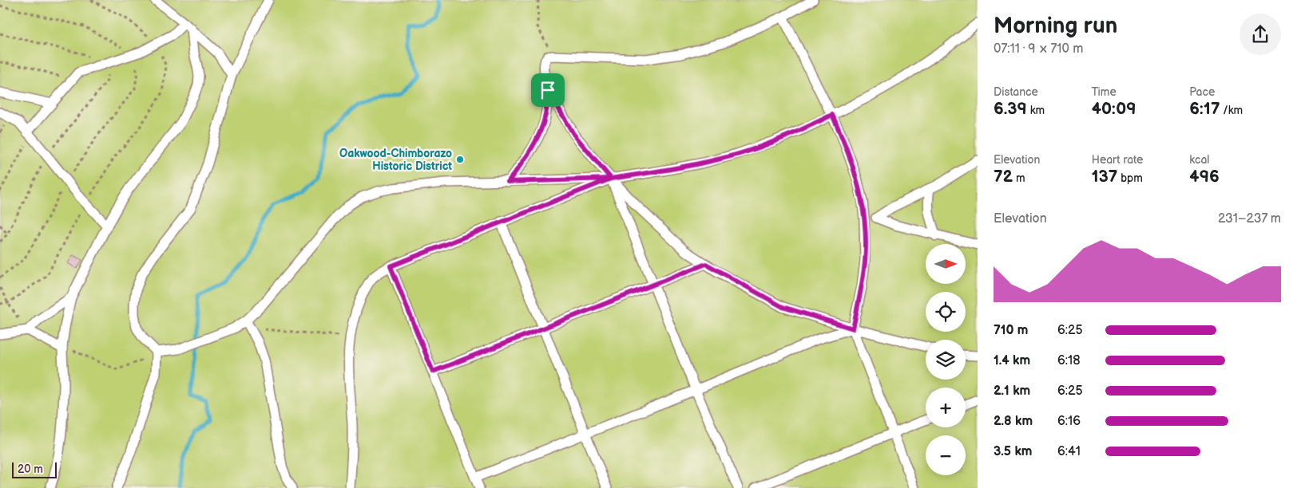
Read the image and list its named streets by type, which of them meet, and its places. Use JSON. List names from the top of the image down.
{
  "places": ["Oakwood-Chimborazo Historic District"],
  "scale_bar": "20 m",
  "north": "right",
  "page": {
    "heading": ["Morning run", "07:11 · 9 × 710 m"],
    "stats": [
      ["Distance", "6.39 km"],
      ["Time", "40:09"],
      ["Pace", "6:17 /km"],
      ["Elevation", "72 m"],
      ["Heart rate", "137 bpm"],
      ["kcal", "496"]
    ],
    "chart": ["Elevation", "231–237 m"],
    "map_buttons": ["+", "−"],
    "list": [
      {
        "name": "710 m",
        "note": "6:25"
      },
      {
        "name": "1.4 km",
        "note": "6:18"
      },
      {
        "name": "2.1 km",
        "note": "6:25"
      },
      {
        "name": "2.8 km",
        "note": "6:16"
      },
      {
        "name": "3.5 km",
        "note": "6:41"
      }
    ],
    "scale": "20 m"
  }
}
